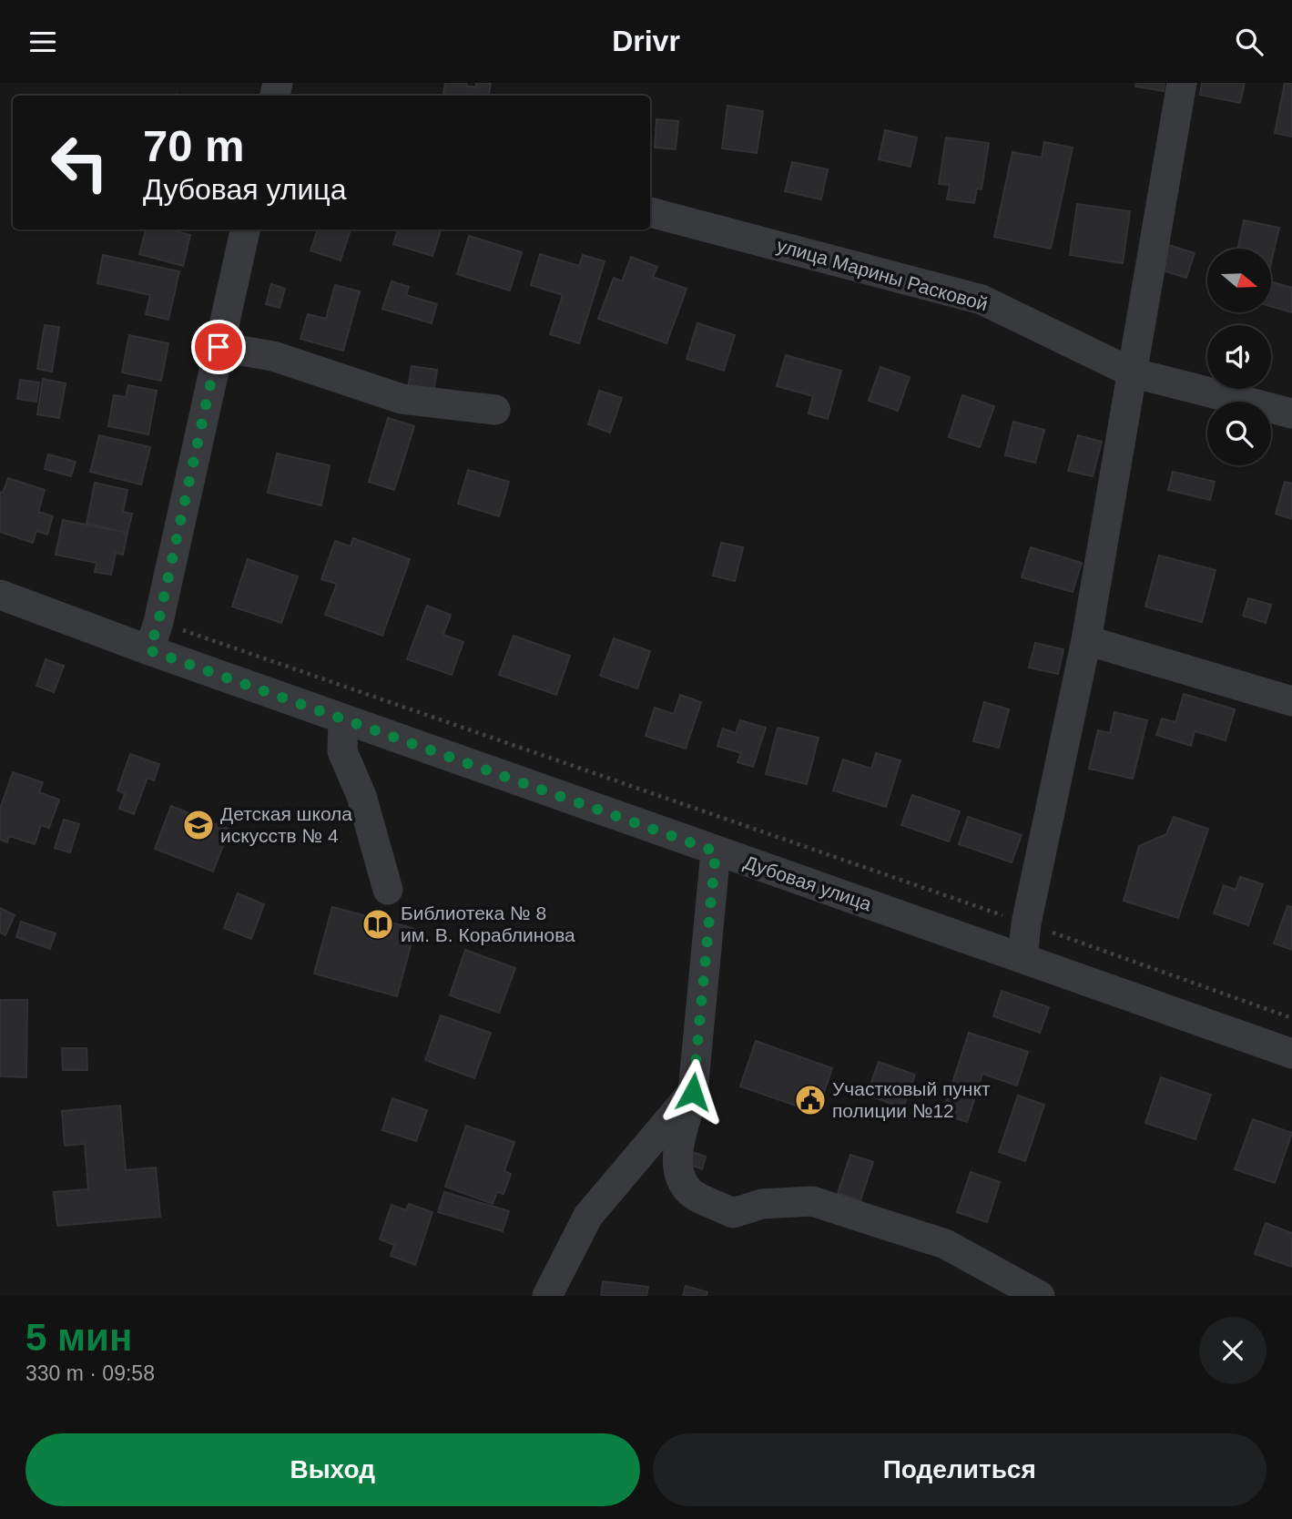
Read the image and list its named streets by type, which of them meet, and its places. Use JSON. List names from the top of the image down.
{
  "streets": {
    "street": ["улица Марины Расковой", "Дубовая улица"]
  },
  "places": {
    "school or university": ["Детская школа искусств № 4"],
    "library": ["Библиотека № 8 им. В. Кораблинова"],
    "public building": ["Участковый пункт полиции №12"]
  },
  "north": "right",
  "page": {
    "header": "Drivr",
    "turn": ["70 m", "Дубовая улица"],
    "heading": ["5 мин", "330 m · 09:58"],
    "buttons": ["Выход", "Поделиться"]
  }
}
